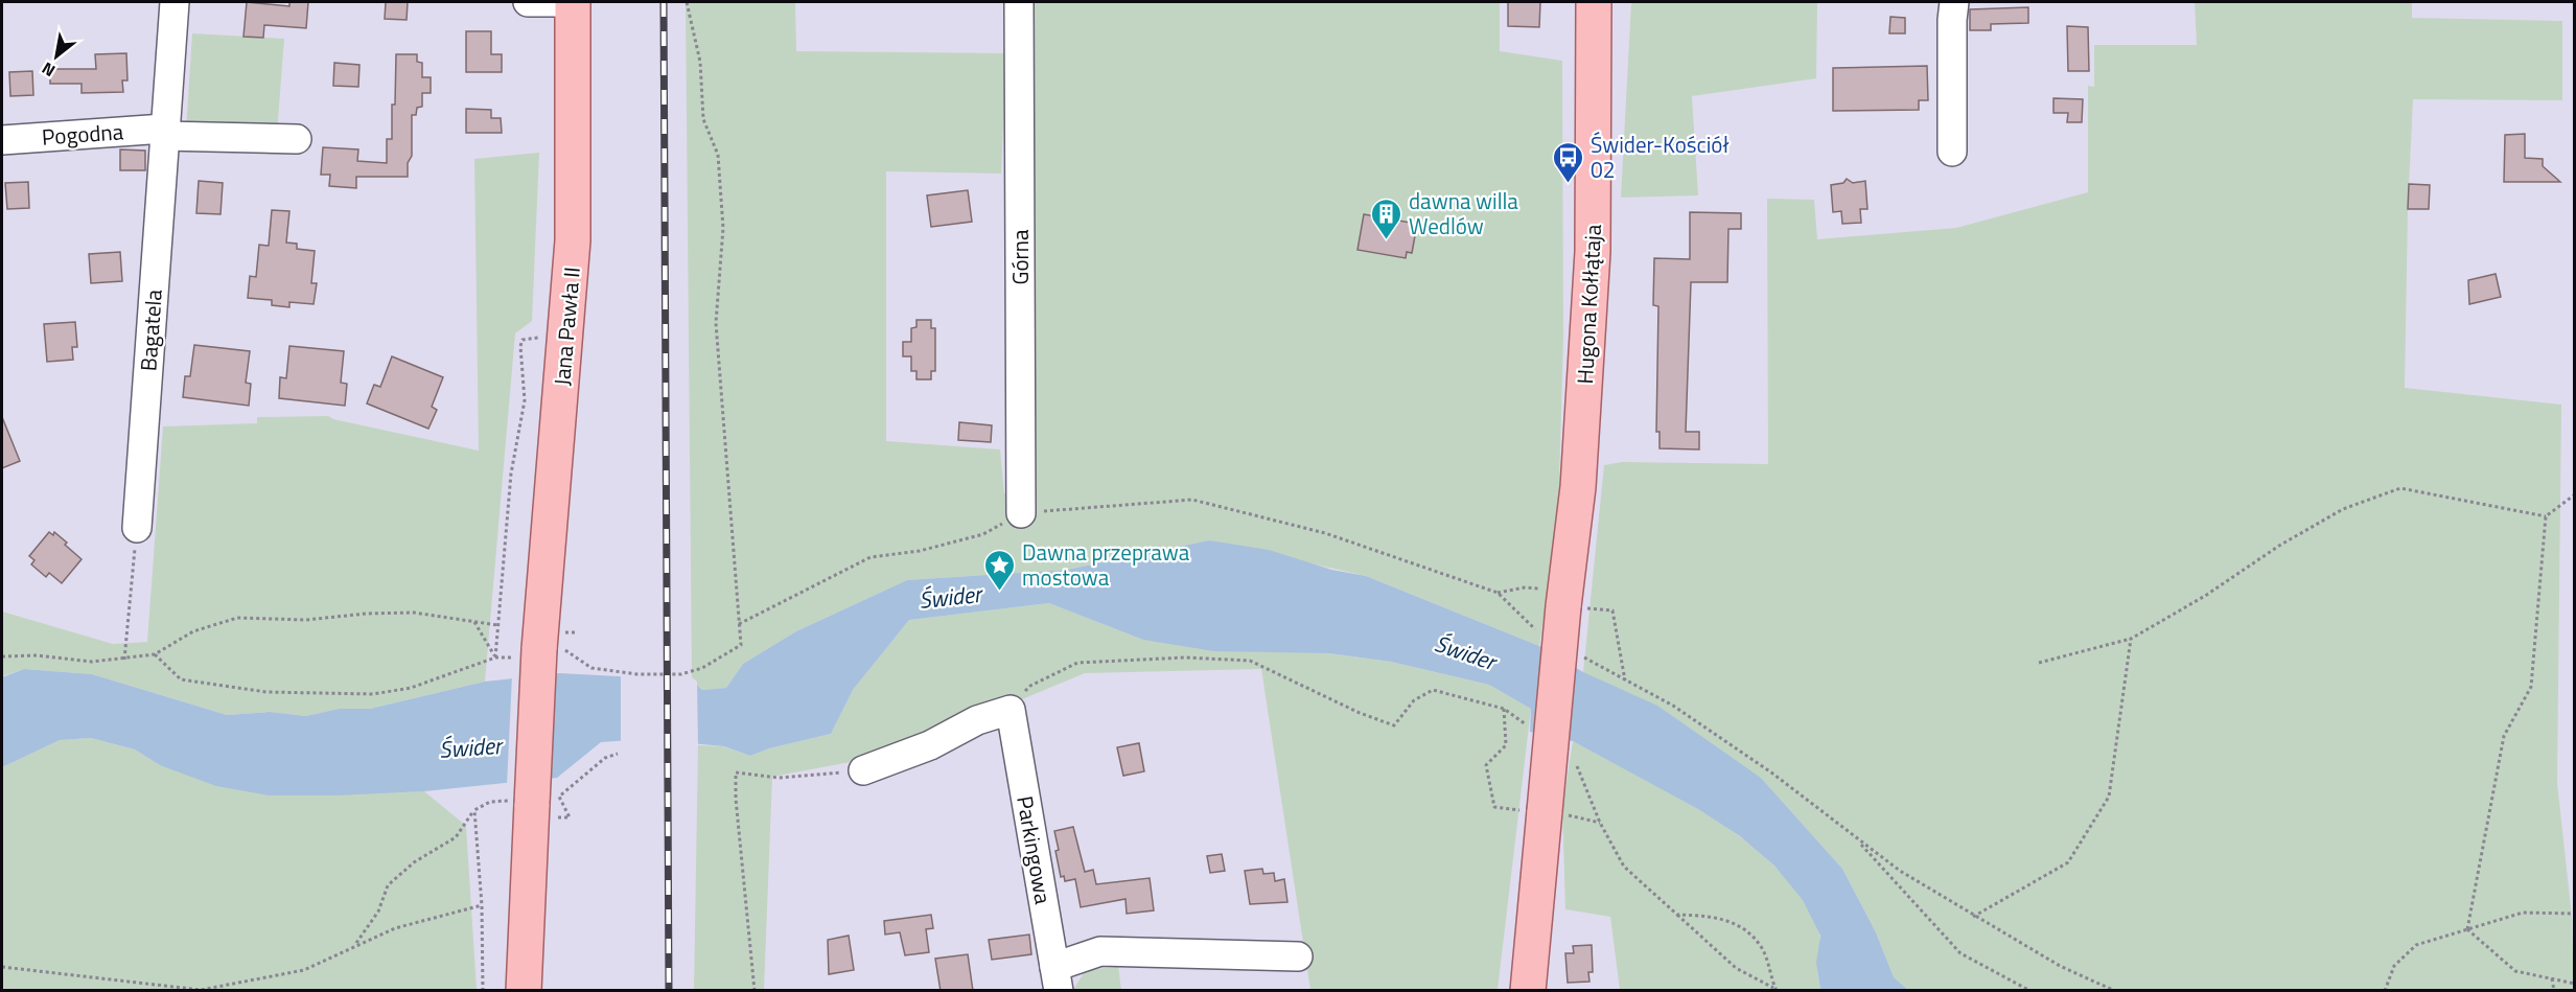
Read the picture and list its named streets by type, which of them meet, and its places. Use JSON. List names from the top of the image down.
{
  "streets": {
    "main road": ["Hugona Kołłątaja", "Jana Pawła II"],
    "street": [
      "Pogodna",
      "Górna",
      "Bagatela",
      "Parkingowa"
    ]
  },
  "crossings": [
    ["Pogodna", "Bagatela"]
  ],
  "water": ["Świder"],
  "places": {
    "bus stop": ["Świder-Kościół 02"],
    "building": ["dawna willa Wedlów"],
    "place": ["Dawna przeprawa mostowa"]
  },
  "north": "bottom left"
}
